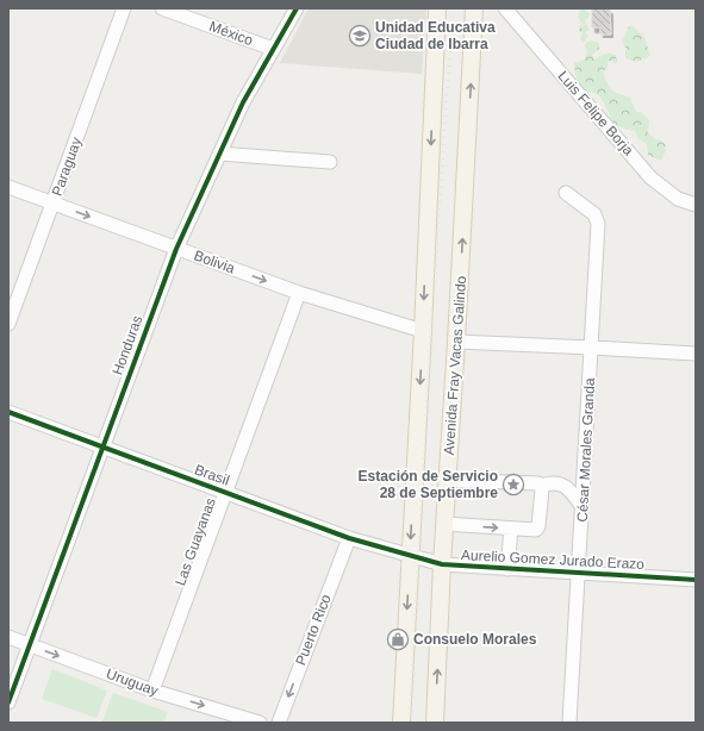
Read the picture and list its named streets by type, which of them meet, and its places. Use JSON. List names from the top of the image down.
{
  "streets": {
    "main road": ["Avenida Fray Vacas Galindo"],
    "street": [
      "México",
      "Luis Felipe Borja",
      "Paraguay",
      "Bolivia",
      "Honduras",
      "César Morales Granda",
      "Brasil",
      "Las Guayanas",
      "Aurelio Gomez Jurado Erazo",
      "Puerto Rico",
      "Uruguay"
    ]
  },
  "crossings": [
    ["México", "Honduras"],
    ["Paraguay", "Bolivia"],
    ["Bolivia", "Honduras"],
    ["Bolivia", "Las Guayanas"],
    ["Honduras", "Brasil"],
    ["Honduras", "Uruguay"],
    ["Avenida Fray Vacas Galindo", "Aurelio Gomez Jurado Erazo"],
    ["César Morales Granda", "Aurelio Gomez Jurado Erazo"],
    ["Brasil", "Las Guayanas"],
    ["Brasil", "Aurelio Gomez Jurado Erazo"],
    ["Brasil", "Puerto Rico"],
    ["Las Guayanas", "Uruguay"]
  ],
  "one_way": ["Bolivia", "Puerto Rico", "Uruguay"],
  "places": {
    "school or university": ["Unidad Educativa Ciudad de Ibarra"],
    "place": ["Estación de Servicio 28 de Septiembre"],
    "shop": ["Consuelo Morales"]
  }
}
